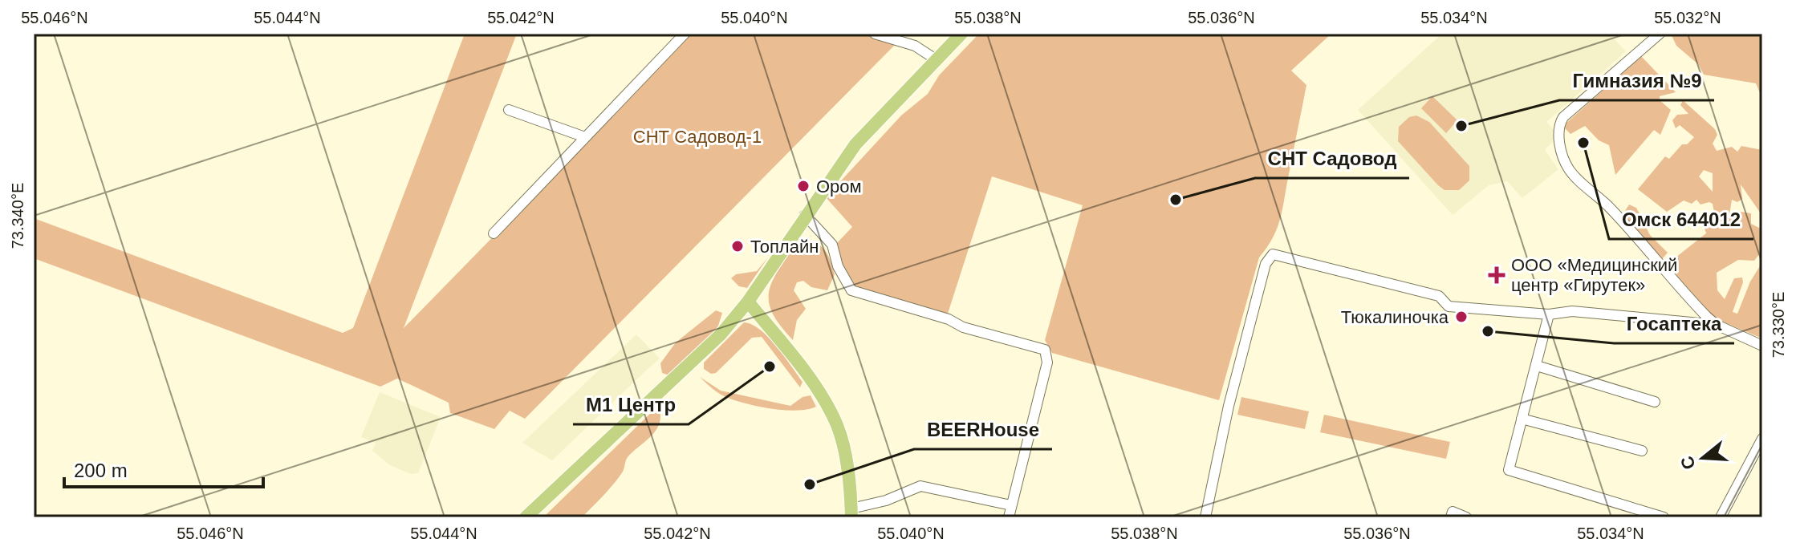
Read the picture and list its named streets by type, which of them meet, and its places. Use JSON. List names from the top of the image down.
{
  "parks": ["СНТ Садовод-1"],
  "places": {
    "other": [
      "Гимназия №9",
      "Омск 644012",
      "Ором",
      "СНТ Садовод",
      "Топлайн",
      "Тюкалиночка",
      "Госаптека",
      "М1 Центр",
      "BEERHouse"
    ],
    "health": ["ООО «Медицинский центр «Гирутек»"]
  },
  "scale_bar": "200 m",
  "north": "left",
  "coordinates": [
    "55.046°N",
    "55.044°N",
    "55.042°N",
    "55.040°N",
    "55.038°N",
    "55.036°N",
    "55.034°N",
    "55.032°N",
    "73.340°E",
    "73.330°E"
  ]
}
